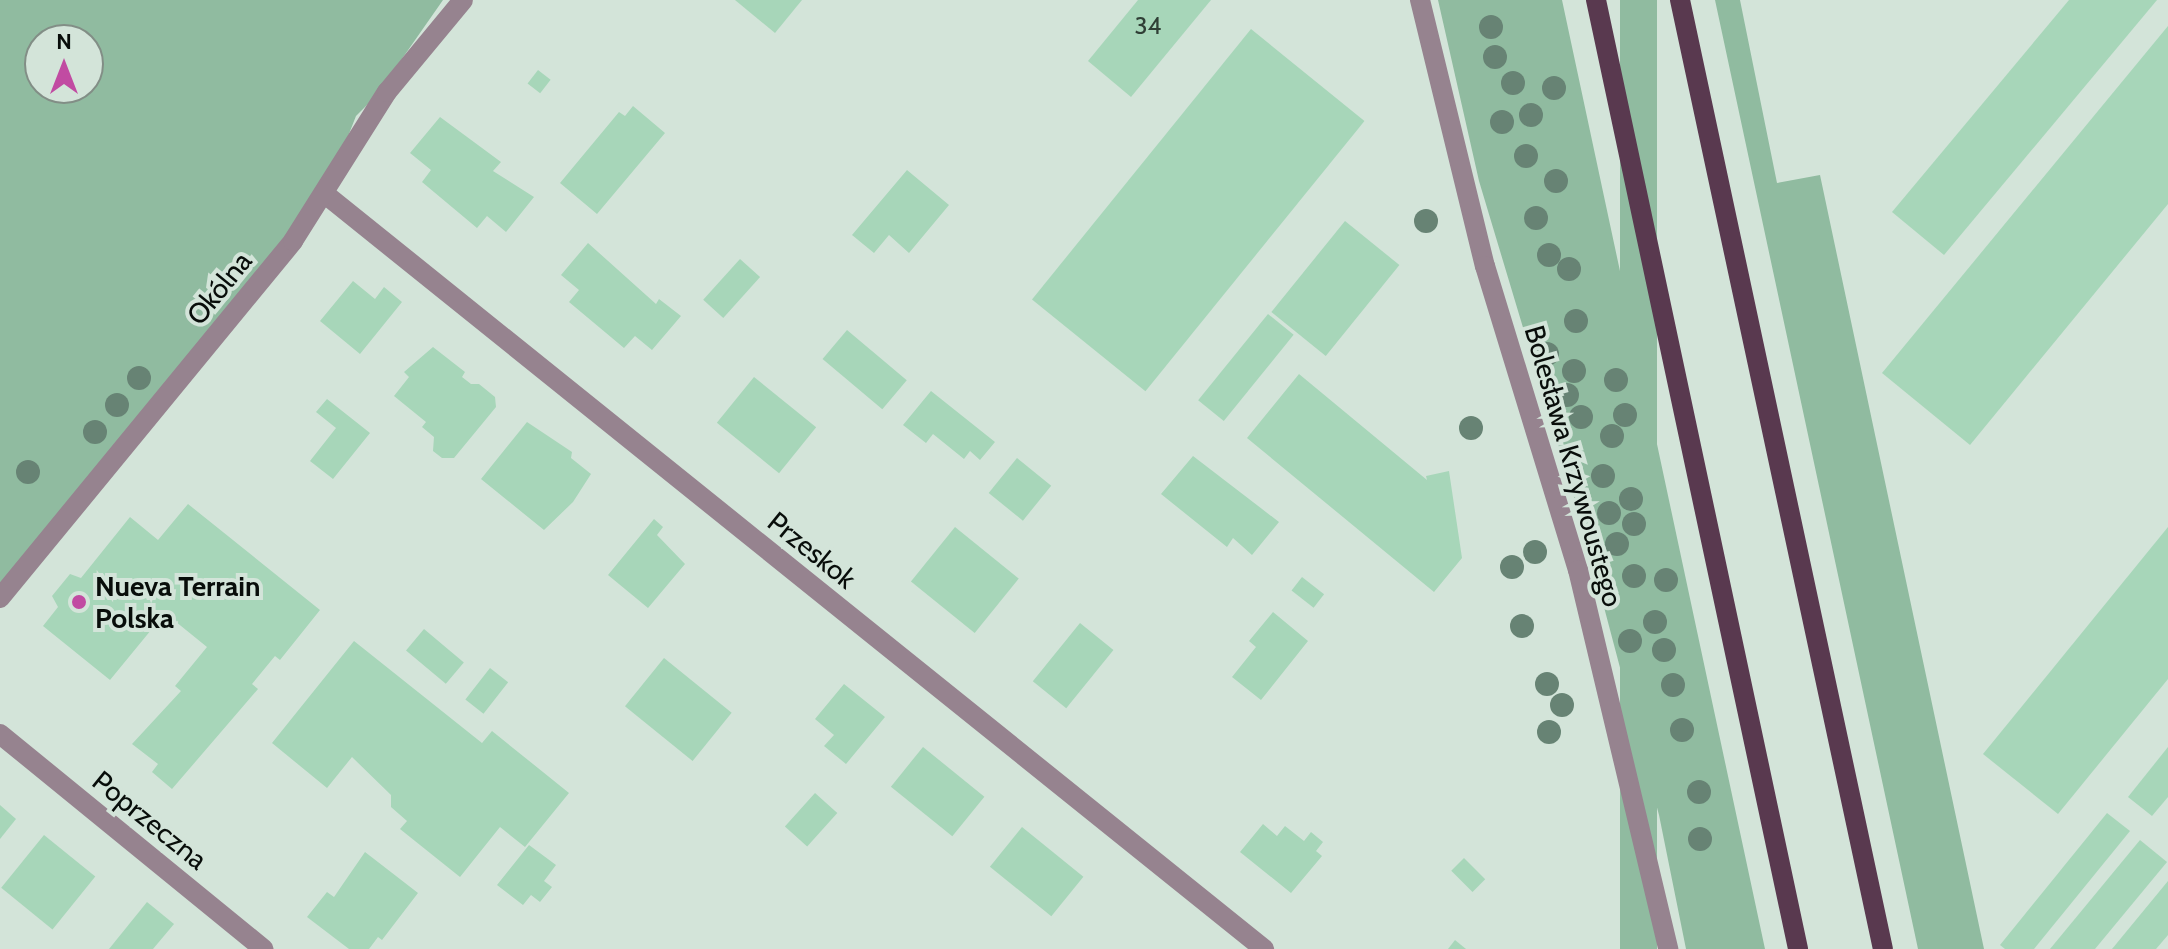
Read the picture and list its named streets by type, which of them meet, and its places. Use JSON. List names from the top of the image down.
{
  "streets": {
    "street": [
      "Okólna",
      "Bolesława Krzywoustego",
      "Przeskok",
      "Poprzeczna"
    ]
  },
  "crossings": [
    ["Okólna", "Przeskok"]
  ],
  "places": ["Nueva Terrain Polska"],
  "house_numbers": ["34"],
  "north": "top"
}
